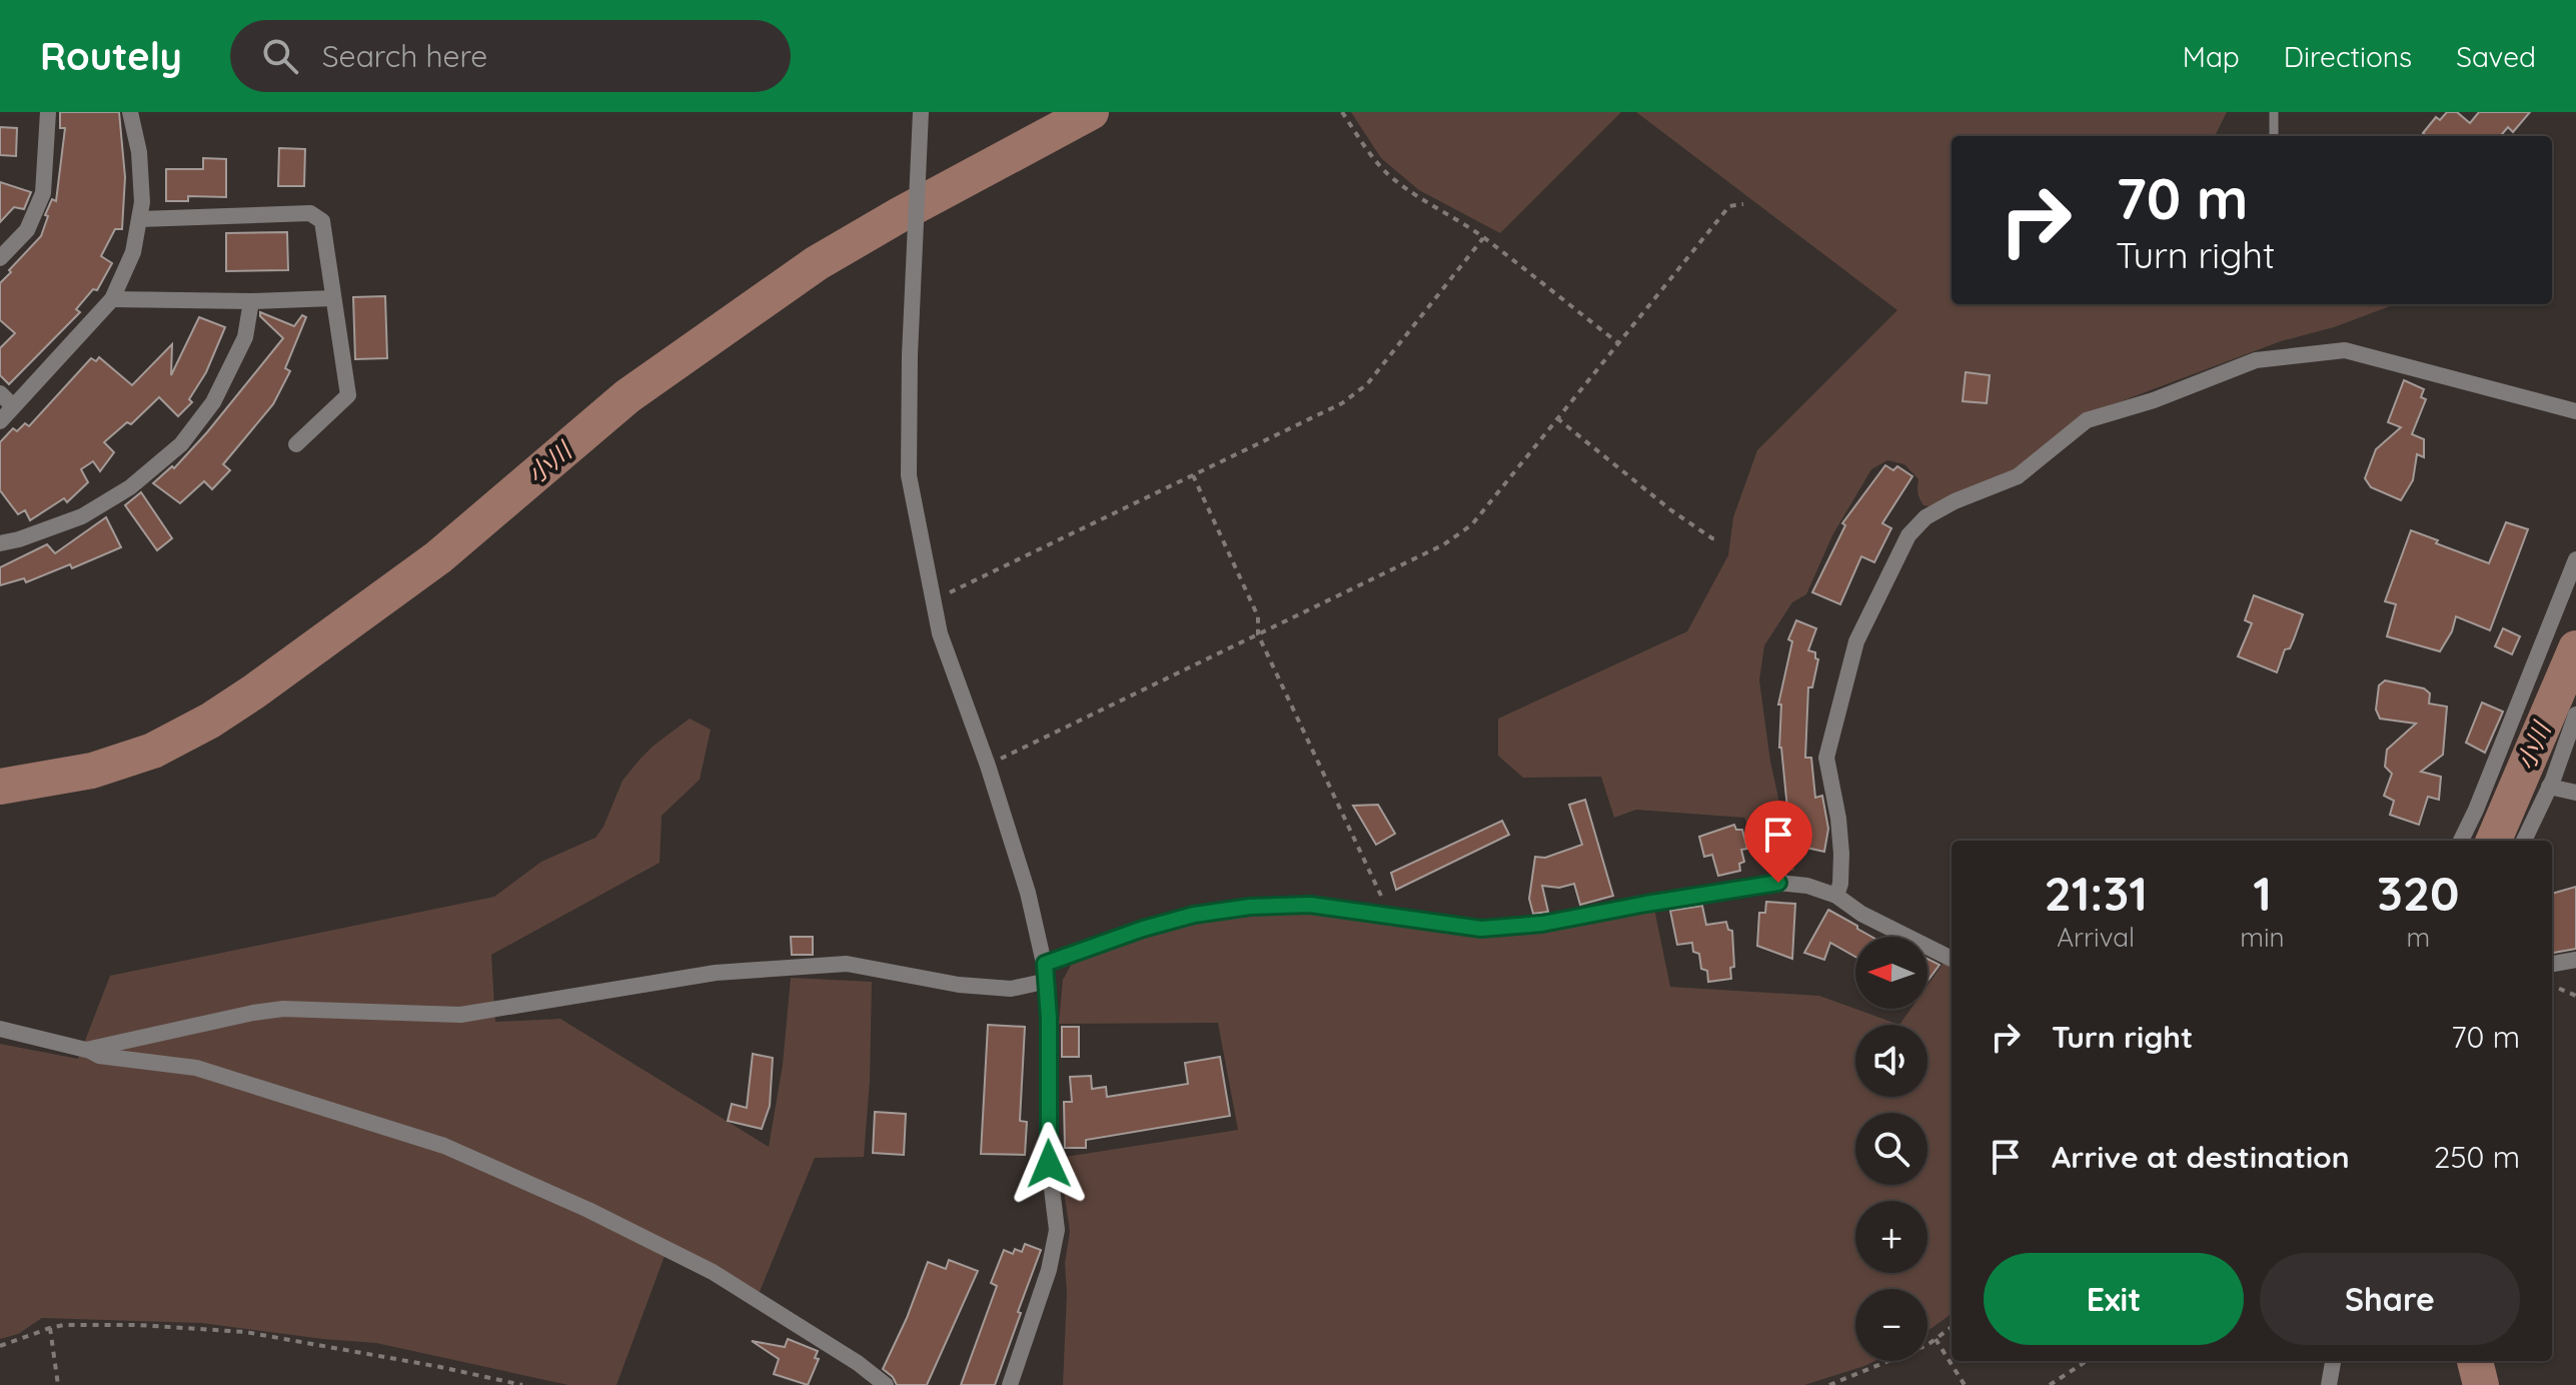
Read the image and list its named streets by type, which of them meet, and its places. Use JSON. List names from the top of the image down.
{
  "water": ["小川"],
  "north": "left",
  "page": {
    "header": "Routely",
    "search": "Search here",
    "nav": ["Map", "Directions", "Saved"],
    "turn": ["70 m", "Turn right"],
    "eta": [
      "21:31",
      "Arrival",
      "1",
      "min",
      "320",
      "m"
    ],
    "map_buttons": ["+", "−"],
    "list": [
      {
        "name": "Turn right",
        "value": "70 m"
      },
      {
        "name": "Arrive at destination",
        "value": "250 m"
      }
    ],
    "buttons": ["Exit", "Share"]
  }
}
